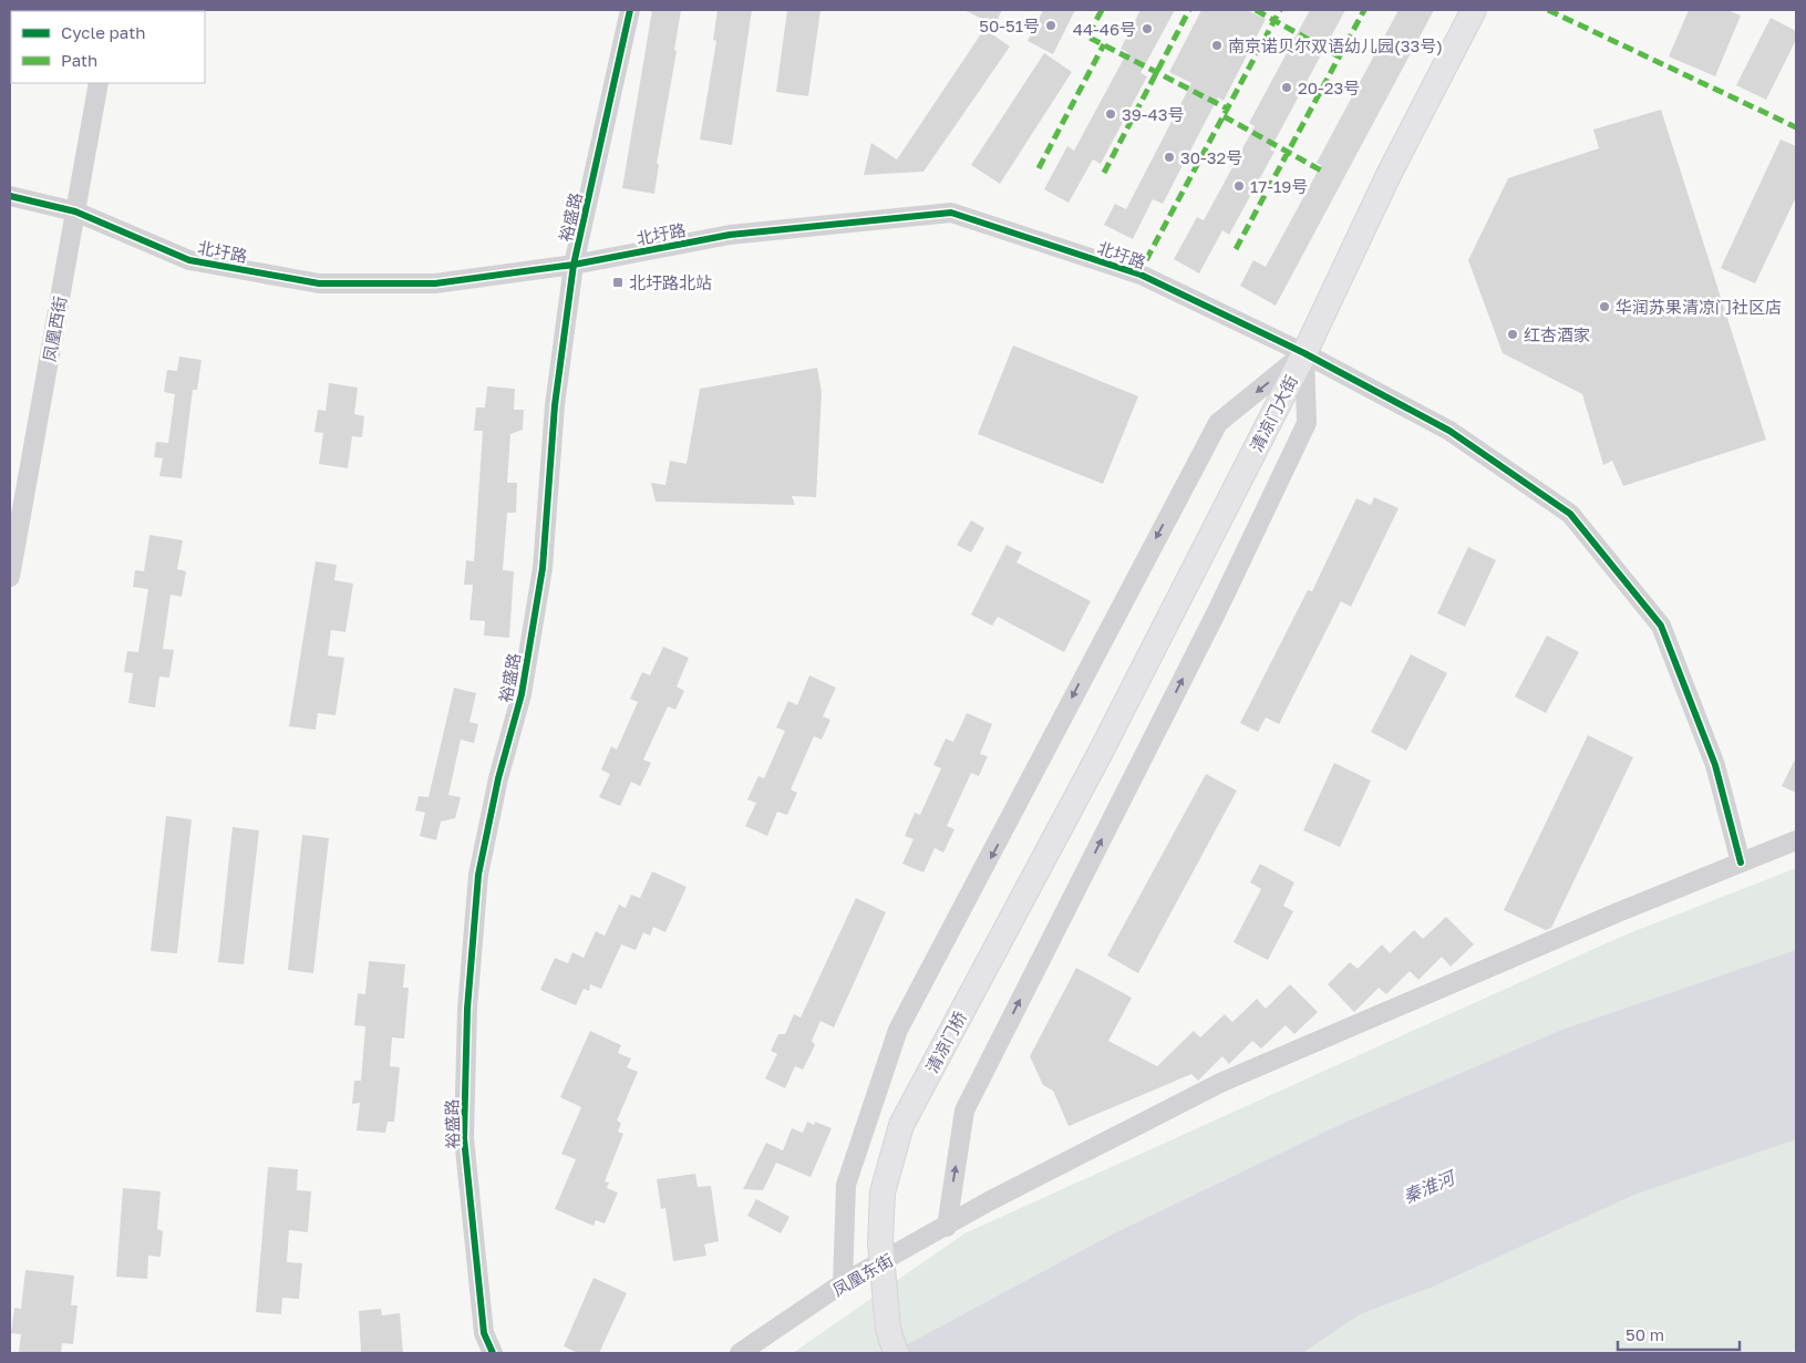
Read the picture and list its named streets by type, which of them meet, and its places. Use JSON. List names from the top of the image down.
{
  "streets": {
    "main road": ["清凉门大街", "清凉门桥"],
    "street": [
      "裕盛路",
      "北圩路",
      "凤凰西街",
      "凤凰东街"
    ]
  },
  "crossings": [
    ["裕盛路", "北圩路"],
    ["北圩路", "凤凰西街"],
    ["北圩路", "清凉门大街"],
    ["北圩路", "凤凰东街"],
    ["清凉门大街", "清凉门桥"]
  ],
  "water": ["秦淮河"],
  "places": {
    "other": [
      "50-51号",
      "44-46号",
      "南京诺贝尔双语幼儿园(33号)",
      "20-23号",
      "39-43号",
      "30-32号",
      "17-19号",
      "华润苏果清凉门社区店",
      "红杏酒家"
    ],
    "transit": ["北圩路北站"]
  },
  "legend": ["Cycle path", "Path"],
  "scale_bar": "50 m"
}
